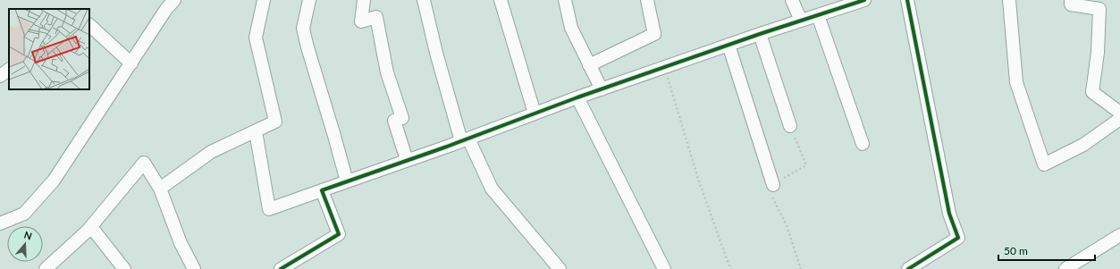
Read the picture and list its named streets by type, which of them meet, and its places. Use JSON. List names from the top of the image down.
{
  "scale_bar": "50 m",
  "north": "top"
}
